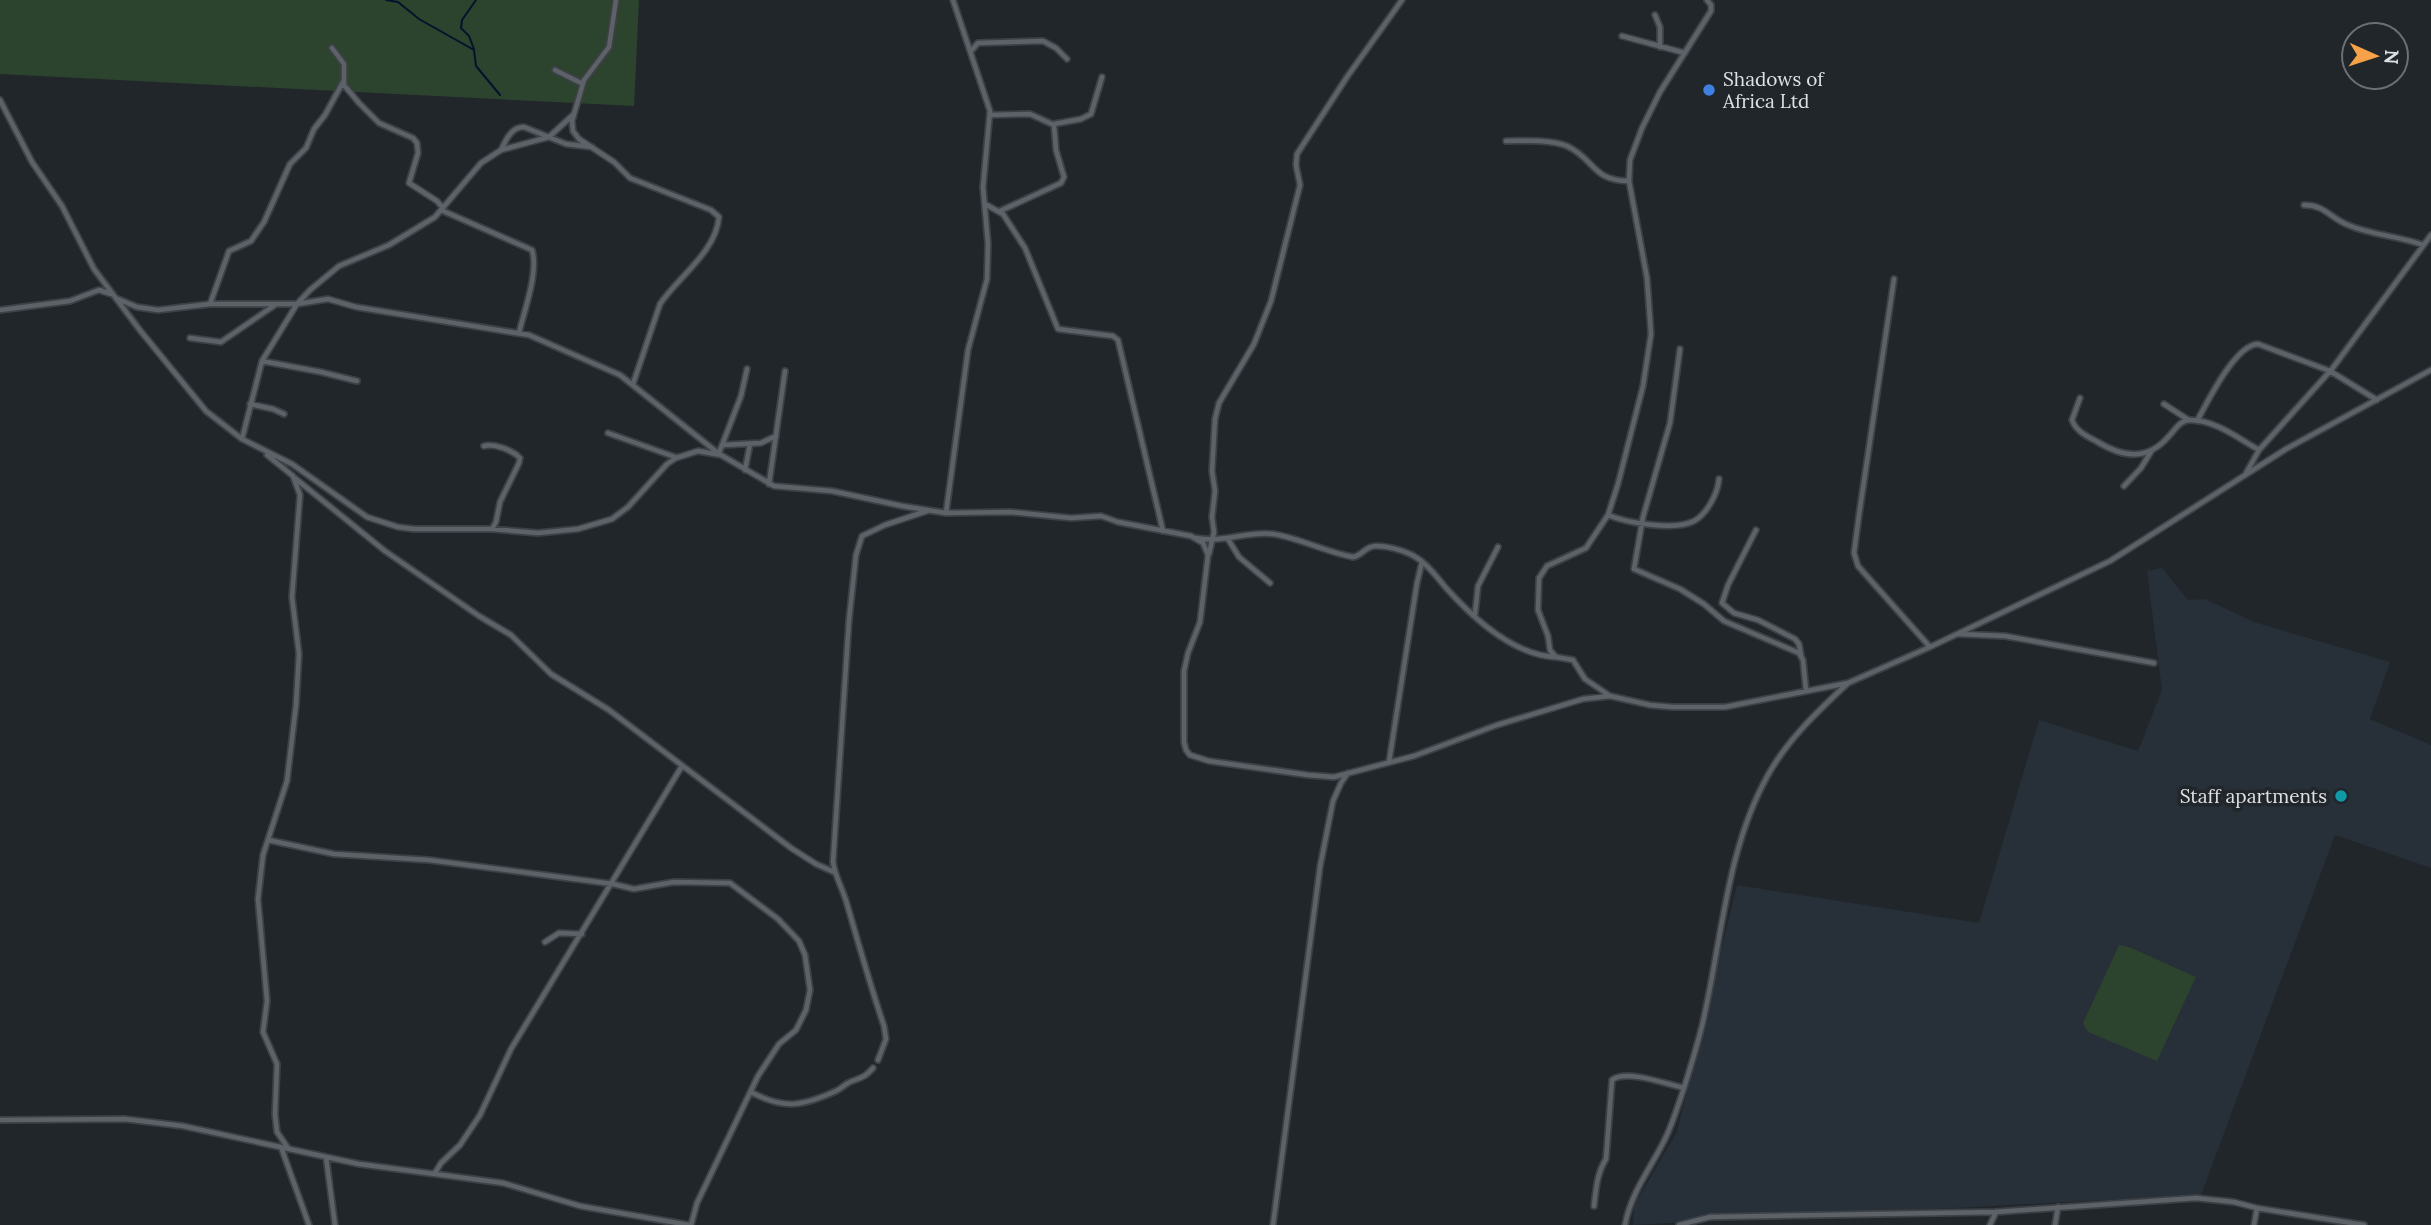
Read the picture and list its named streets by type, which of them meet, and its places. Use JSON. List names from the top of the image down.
{
  "places": ["Shadows of Africa Ltd", "Staff apartments"],
  "north": "right"
}
